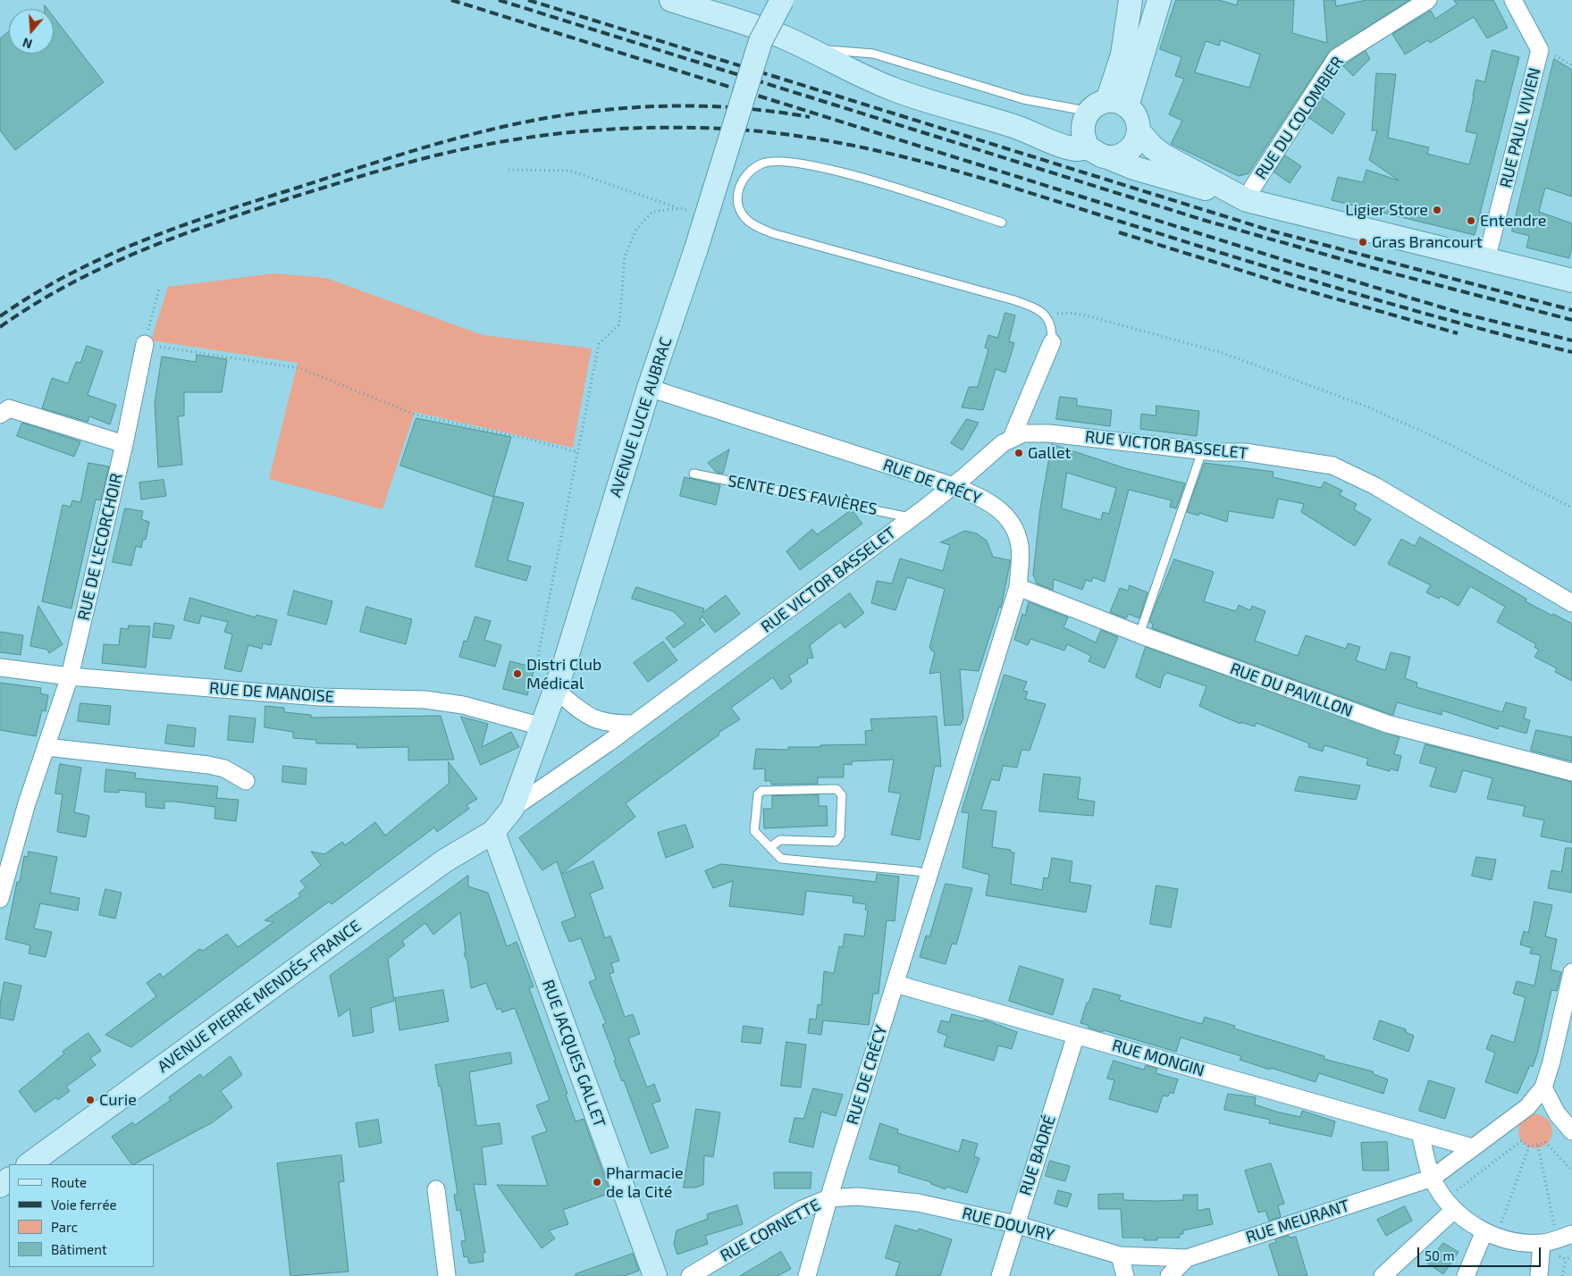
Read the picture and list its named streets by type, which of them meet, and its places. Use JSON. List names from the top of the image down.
{
  "streets": {
    "main road": ["AVENUE LUCIE AUBRAC", "AVENUE PIERRE MENDÉS-FRANCE", "RUE JACQUES GALLET"],
    "street": [
      "RUE DU COLOMBIER",
      "RUE PAUL VIVIEN",
      "RUE VICTOR BASSELET",
      "RUE DE CRÉCY",
      "RUE DE L'ECORCHOIR",
      "RUE DU PAVILLON",
      "RUE DE MANOISE",
      "RUE MONGIN",
      "RUE BADRÉ",
      "RUE MEURANT",
      "RUE DOUVRY",
      "RUE CORNETTE"
    ],
    "lane": ["SENTE DES FAVIÈRES"]
  },
  "crossings": [
    ["AVENUE LUCIE AUBRAC", "RUE VICTOR BASSELET"],
    ["AVENUE LUCIE AUBRAC", "RUE DE CRÉCY"],
    ["AVENUE LUCIE AUBRAC", "RUE DE MANOISE"],
    ["AVENUE LUCIE AUBRAC", "AVENUE PIERRE MENDÉS-FRANCE"],
    ["AVENUE LUCIE AUBRAC", "RUE JACQUES GALLET"],
    ["RUE VICTOR BASSELET", "RUE DE CRÉCY"],
    ["RUE VICTOR BASSELET", "SENTE DES FAVIÈRES"],
    ["RUE DE CRÉCY", "RUE DU PAVILLON"],
    ["RUE DE CRÉCY", "RUE MONGIN"],
    ["RUE DE CRÉCY", "RUE DOUVRY"],
    ["RUE DE CRÉCY", "RUE CORNETTE"],
    ["RUE DE L'ECORCHOIR", "RUE DE MANOISE"],
    ["AVENUE PIERRE MENDÉS-FRANCE", "RUE JACQUES GALLET"],
    ["RUE MONGIN", "RUE BADRÉ"],
    ["RUE MONGIN", "RUE MEURANT"],
    ["RUE BADRÉ", "RUE DOUVRY"],
    ["RUE MEURANT", "RUE DOUVRY"],
    ["RUE DOUVRY", "RUE CORNETTE"]
  ],
  "places": [
    "Ligier Store",
    "Entendre",
    "Gras Brancourt",
    "Gallet",
    "Distri Club Médical",
    "Curie",
    "Pharmacie de la Cité"
  ],
  "legend": [
    "Route",
    "Voie ferrée",
    "Parc",
    "Bâtiment"
  ],
  "scale_bar": "50 m",
  "north": "bottom"
}
